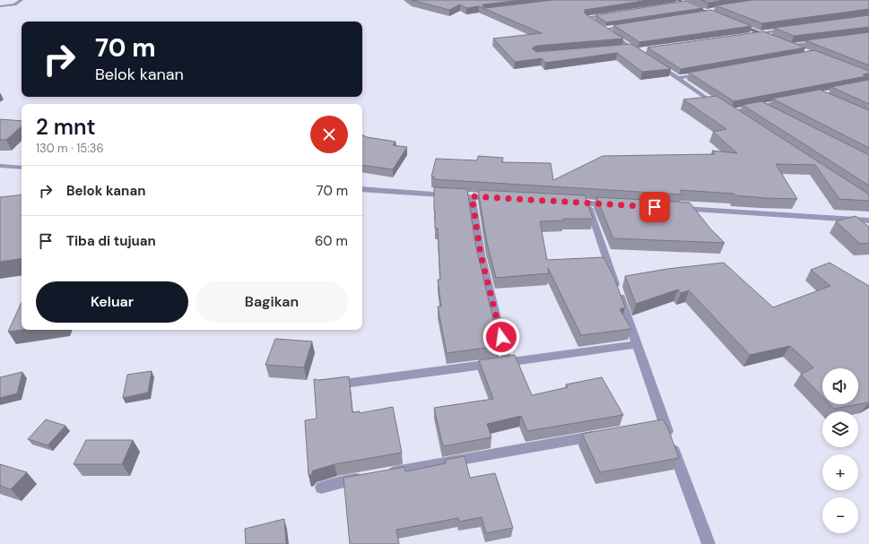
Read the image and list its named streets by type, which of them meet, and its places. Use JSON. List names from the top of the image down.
{
  "page": {
    "turn": ["70 m", "Belok kanan"],
    "heading": ["2 mnt", "130 m · 15:36"],
    "list": [
      {
        "name": "Belok kanan",
        "value": "70 m"
      },
      {
        "name": "Tiba di tujuan",
        "value": "60 m"
      }
    ],
    "buttons": ["Keluar", "Bagikan"],
    "map_buttons": ["+", "−"]
  }
}
